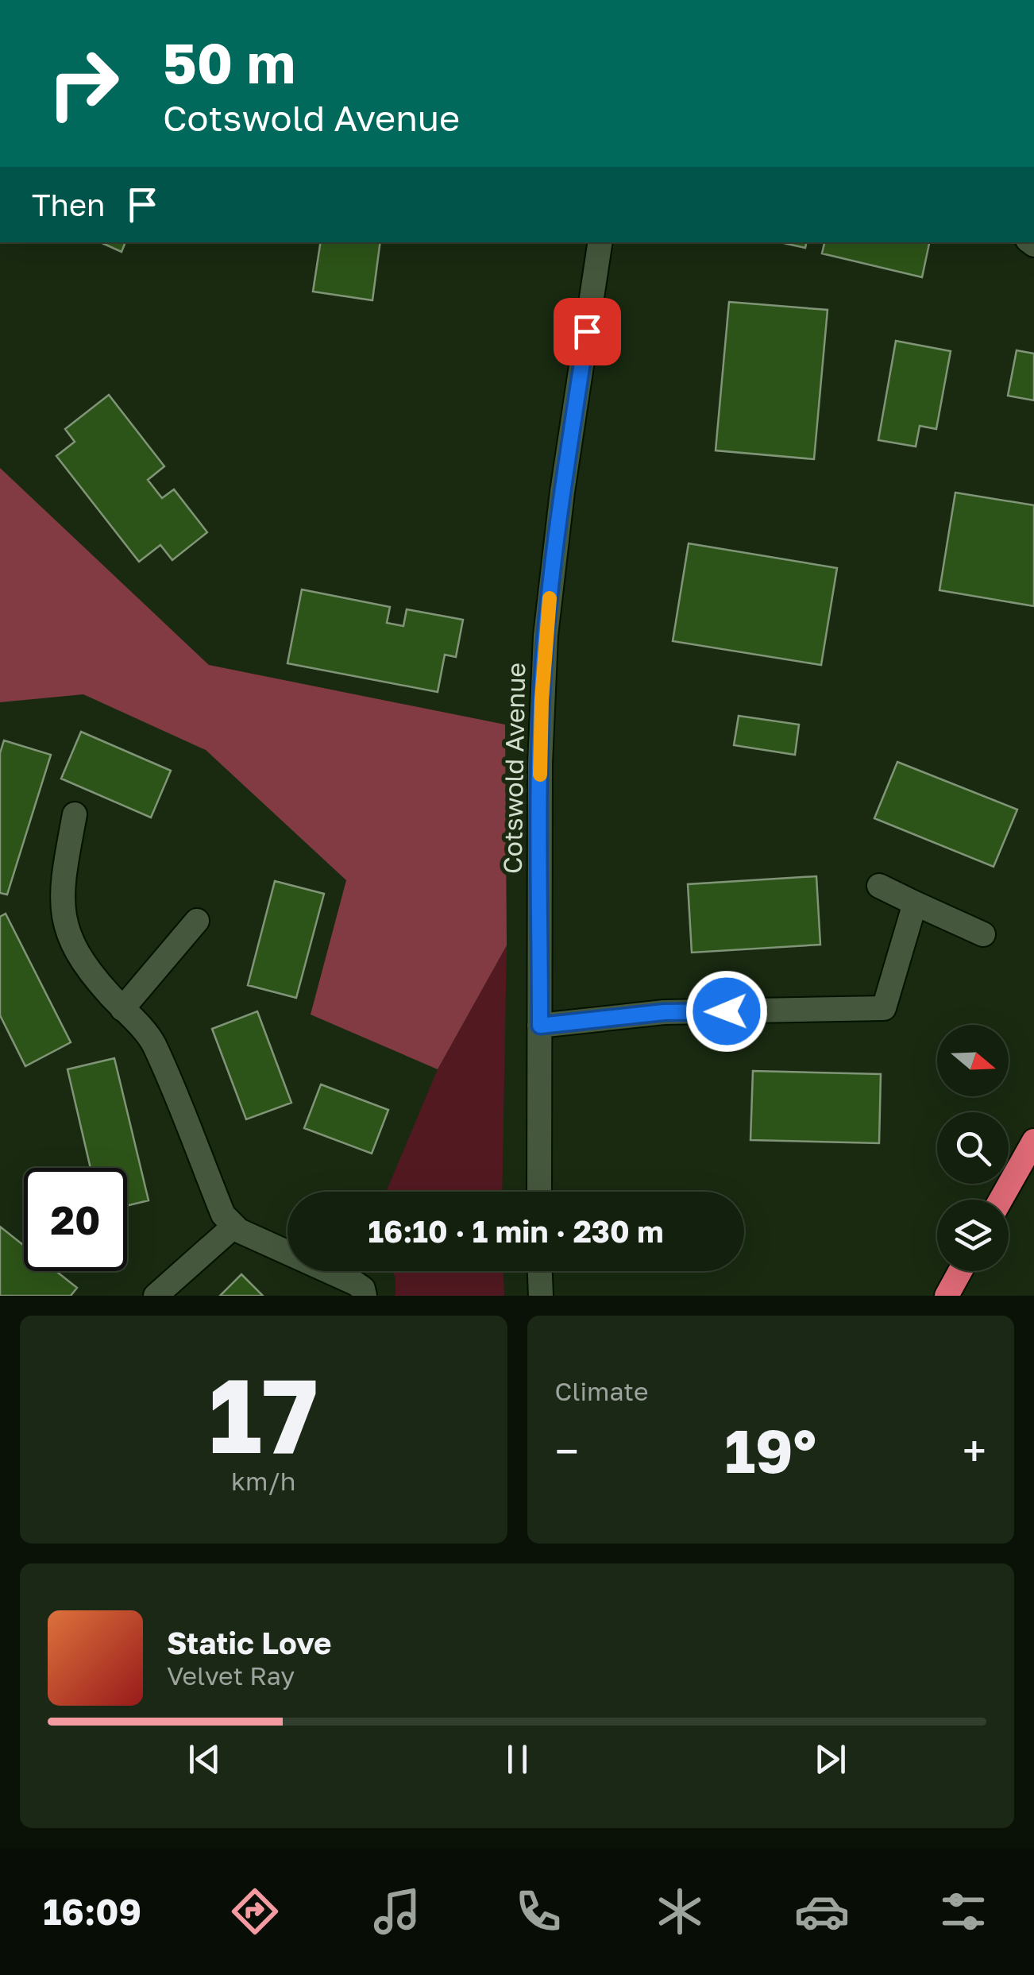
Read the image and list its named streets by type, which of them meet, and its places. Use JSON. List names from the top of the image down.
{
  "streets": {
    "street": ["Cotswold Avenue"]
  },
  "north": "right",
  "page": {
    "turn": ["50 m", "Cotswold Avenue"],
    "then": "Then",
    "limit": "20",
    "trip": "16:10 · 1 min · 230 m",
    "tile": [
      ["17", "km/h"],
      "Climate"
    ],
    "heat": ["−", "19°", "+"],
    "song": ["Static Love", "Velvet Ray"],
    "tabs": "16:09"
  }
}
